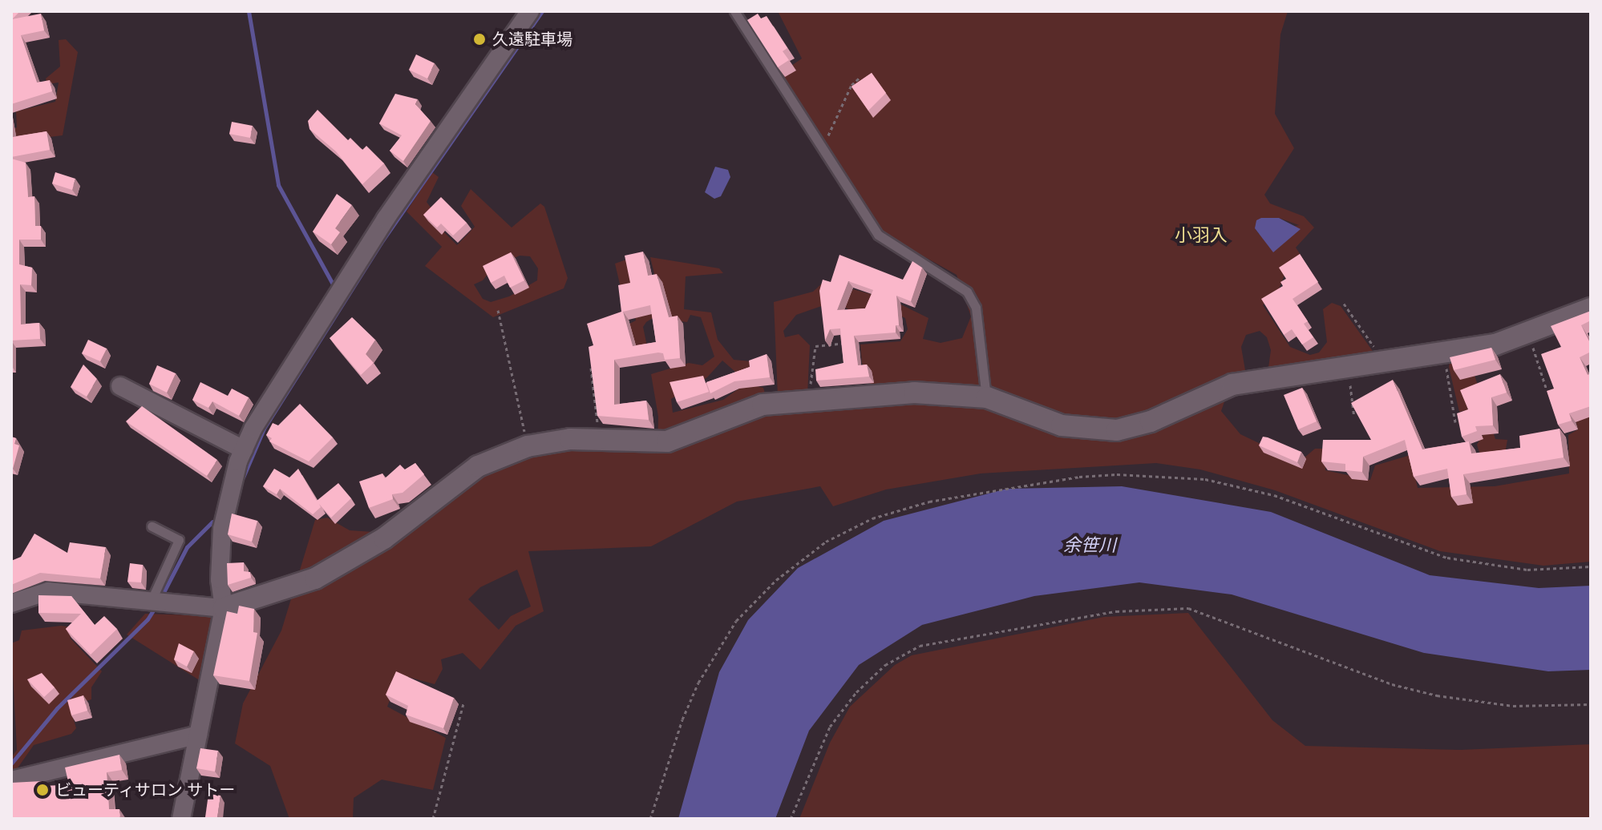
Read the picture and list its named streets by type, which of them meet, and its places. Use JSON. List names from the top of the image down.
{
  "districts": ["小羽入"],
  "water": ["余笹川"],
  "places": ["久遠駐車場", "ビューティサロン サトー"]
}
